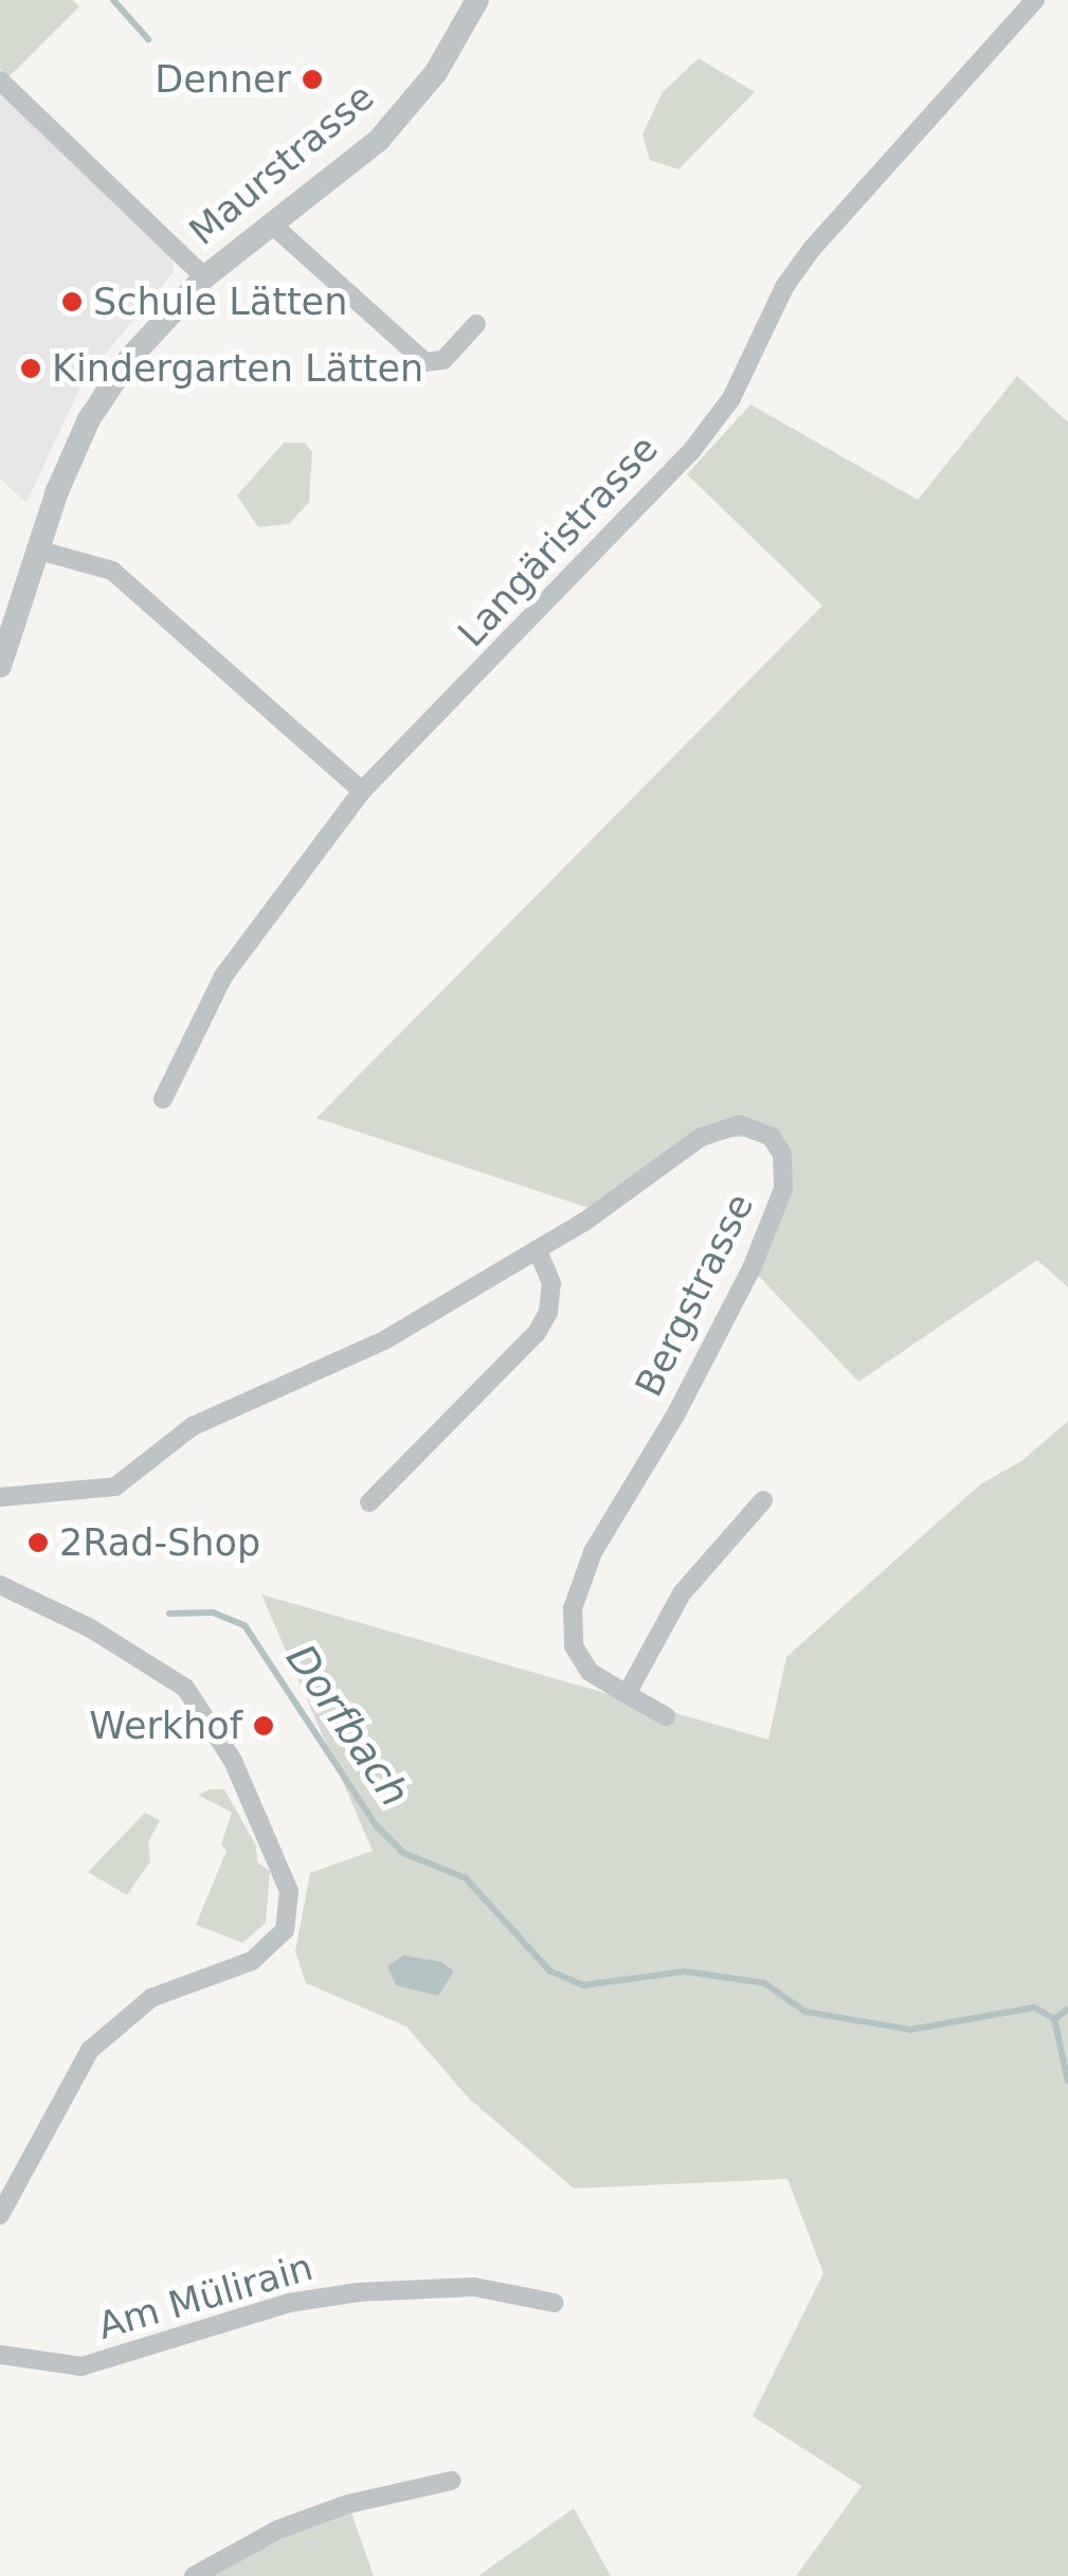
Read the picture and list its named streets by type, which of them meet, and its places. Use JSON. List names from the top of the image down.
{
  "streets": {
    "street": [
      "Maurstrasse",
      "Langäristrasse",
      "Bergstrasse",
      "Am Mülirain"
    ]
  },
  "water": ["Dorfbach"],
  "places": [
    "Denner",
    "Schule Lätten",
    "Kindergarten Lätten",
    "2Rad-Shop",
    "Werkhof"
  ]
}
